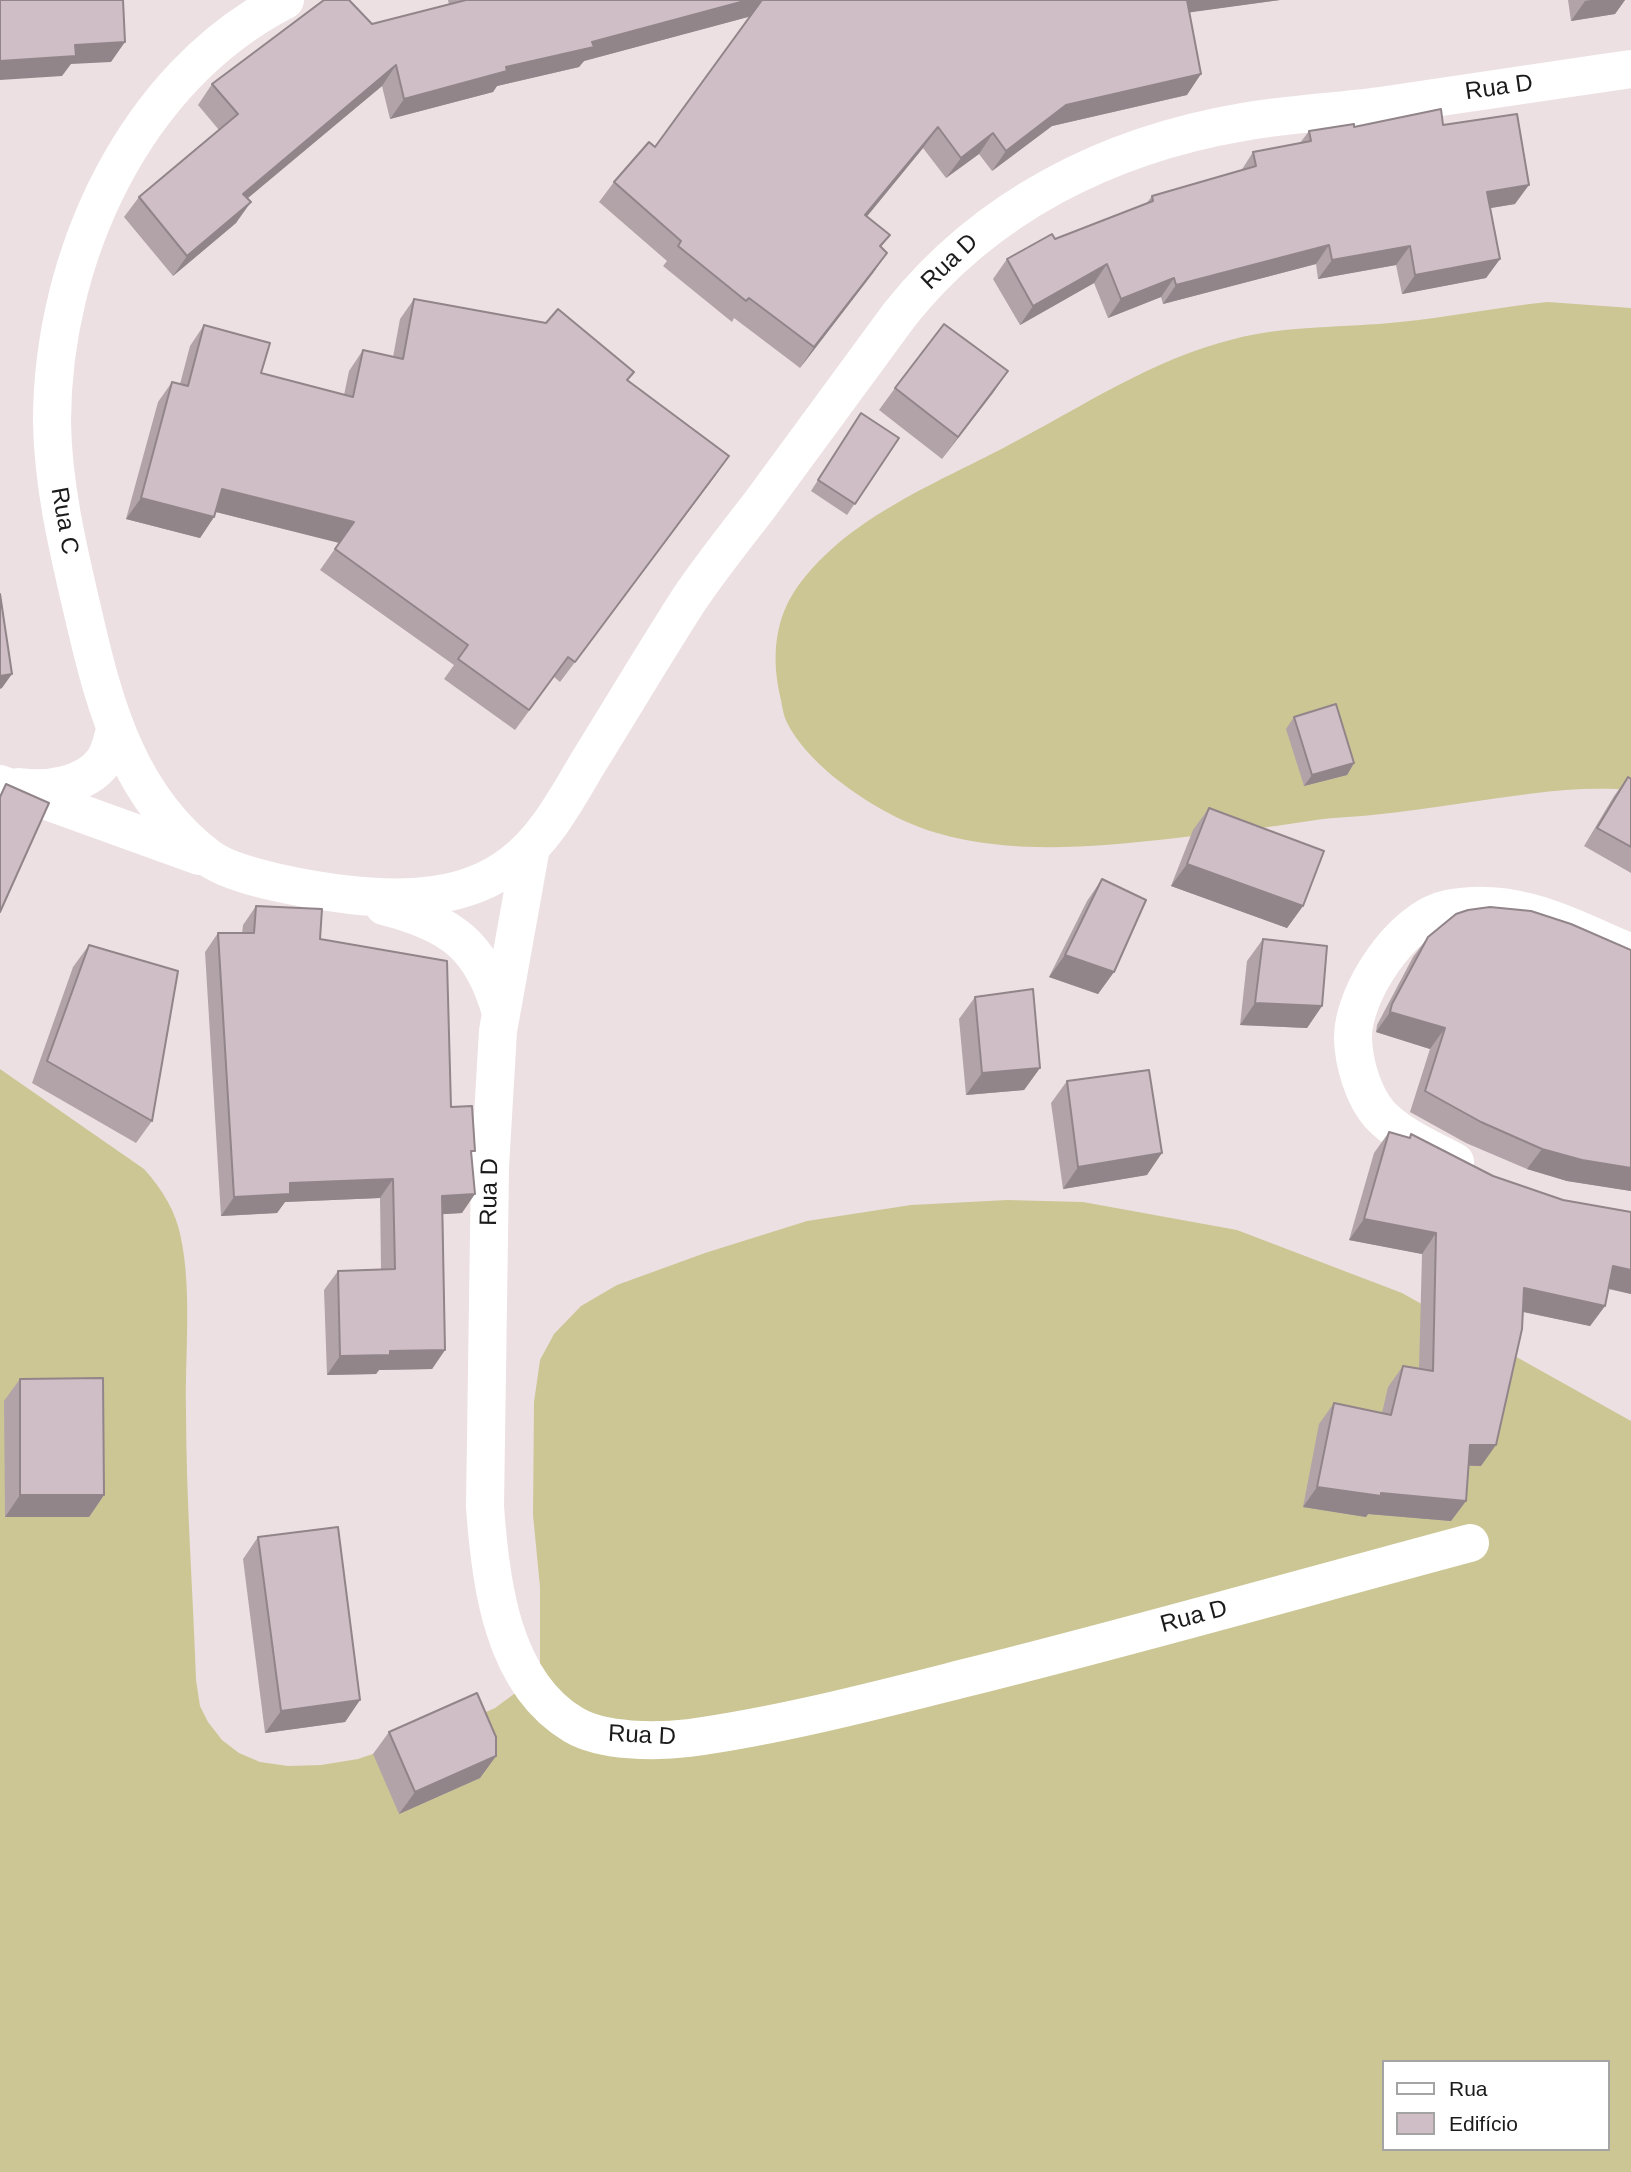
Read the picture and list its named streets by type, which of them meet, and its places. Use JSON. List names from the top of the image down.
{
  "streets": {
    "street": ["Rua D", "Rua C"]
  },
  "crossings": [
    ["Rua D", "Rua C"]
  ],
  "legend": ["Rua", "Edifício"]
}
